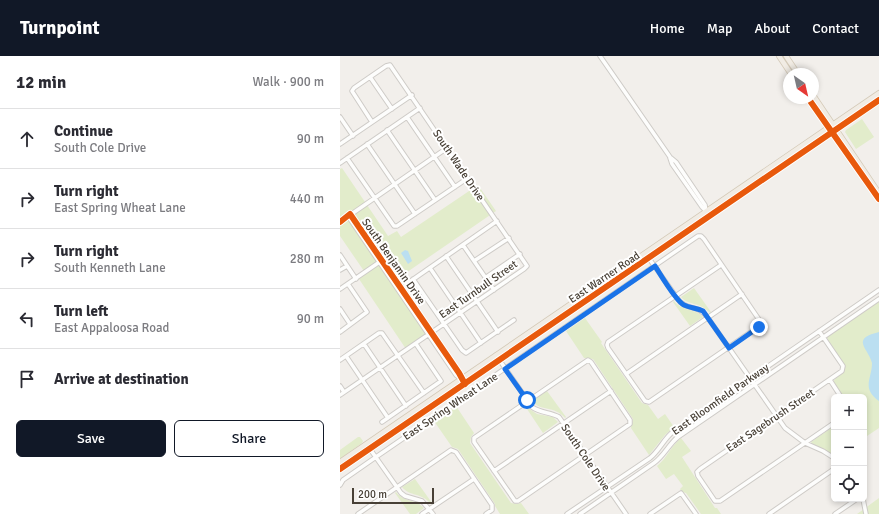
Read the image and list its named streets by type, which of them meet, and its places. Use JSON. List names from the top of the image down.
{
  "streets": {
    "main road": ["East Warner Road"],
    "street": [
      "South Wade Drive",
      "South Benjamin Drive",
      "East Turnbull Street",
      "East Bloomfield Parkway",
      "East Spring Wheat Lane",
      "East Sagebrush Street",
      "South Cole Drive"
    ]
  },
  "crossings": [
    ["South Wade Drive", "East Turnbull Street"],
    ["South Benjamin Drive", "East Warner Road"],
    ["South Benjamin Drive", "East Turnbull Street"],
    ["East Warner Road", "South Cole Drive"],
    ["East Bloomfield Parkway", "East Sagebrush Street"],
    ["East Bloomfield Parkway", "South Cole Drive"],
    ["East Spring Wheat Lane", "South Cole Drive"]
  ],
  "scale_bar": "200 m",
  "north": "bottom right",
  "page": {
    "header": "Turnpoint",
    "nav": [
      "Home",
      "Map",
      "About",
      "Contact"
    ],
    "heading": ["12 min", "Walk · 900 m"],
    "list": [
      ["Continue", "South Cole Drive", "90 m"],
      ["Turn right", "East Spring Wheat Lane", "440 m"],
      ["Turn right", "South Kenneth Lane", "280 m"],
      ["Turn left", "East Appaloosa Road", "90 m"],
      "Arrive at destination"
    ],
    "map_buttons": ["+", "−"],
    "buttons": ["Save", "Share"],
    "scale": "200 m"
  }
}
